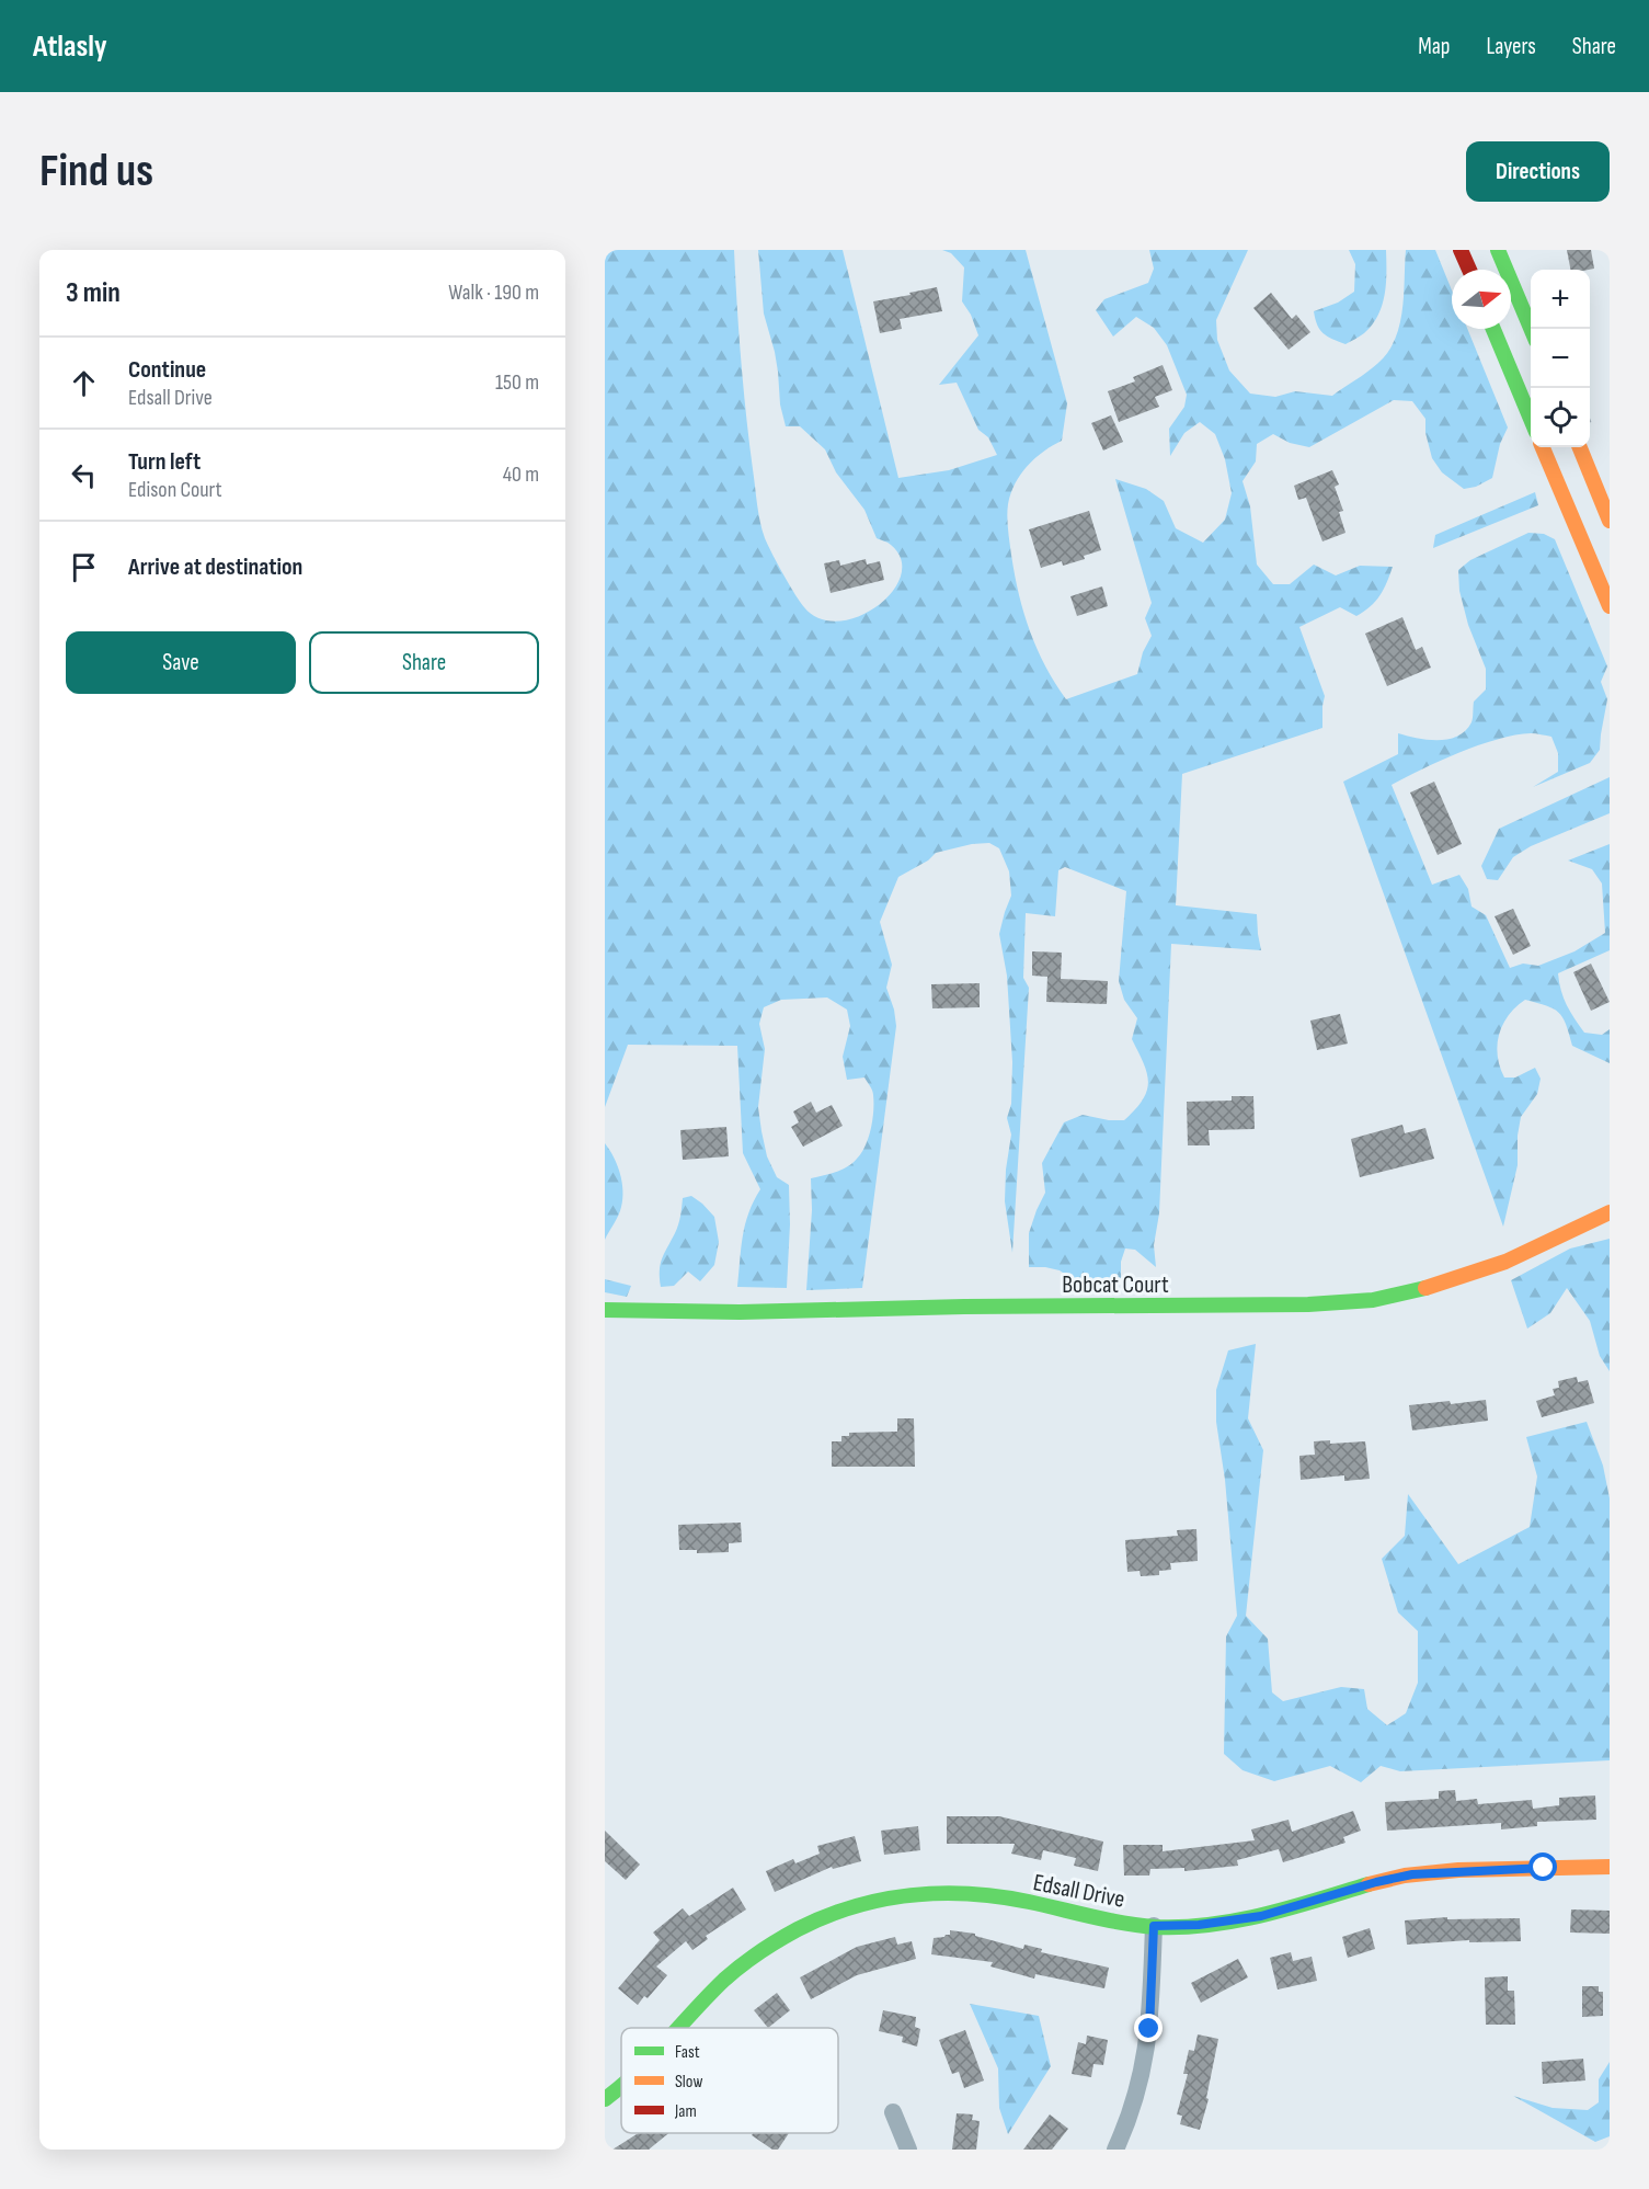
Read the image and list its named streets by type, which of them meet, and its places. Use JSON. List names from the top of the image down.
{
  "streets": {
    "street": ["Bobcat Court", "Edsall Drive"]
  },
  "legend": ["Fast", "Slow", "Jam"],
  "north": "right",
  "page": {
    "header": "Atlasly",
    "nav": ["Map", "Layers", "Share"],
    "buttons": [
      "Directions",
      ["Save", "Share"]
    ],
    "title": "Find us",
    "heading": ["3 min", "Walk · 190 m"],
    "map_buttons": ["+", "−"],
    "list": [
      ["Continue", "Edsall Drive", "150 m"],
      ["Turn left", "Edison Court", "40 m"],
      "Arrive at destination"
    ]
  }
}
